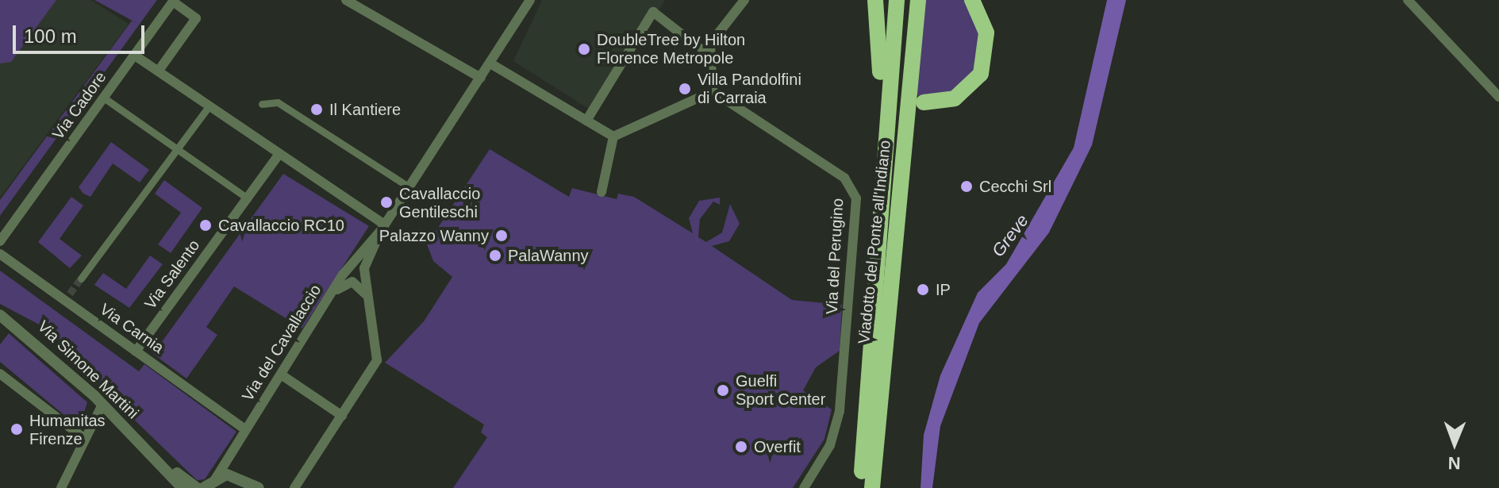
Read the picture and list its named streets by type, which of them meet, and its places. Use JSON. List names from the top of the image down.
{
  "streets": {
    "highway": ["Viadotto del Ponte all'Indiano"],
    "street": [
      "Via Cadore",
      "Via del Perugino",
      "Via Salento",
      "Via Carnia",
      "Via del Cavallaccio",
      "Via Simone Martini"
    ]
  },
  "crossings": [
    ["Via Salento", "Via Carnia"],
    ["Via Carnia", "Via del Cavallaccio"]
  ],
  "water": ["Greve"],
  "places": [
    "DoubleTree by Hilton Florence Metropole",
    "Villa Pandolfini di Carraia",
    "Il Kantiere",
    "Cecchi Srl",
    "Cavallaccio Gentileschi",
    "Cavallaccio RC10",
    "Palazzo Wanny",
    "PalaWanny",
    "IP",
    "Guelfi Sport Center",
    "Humanitas Firenze",
    "Overfit"
  ],
  "scale_bar": "100 m",
  "north": "bottom"
}
